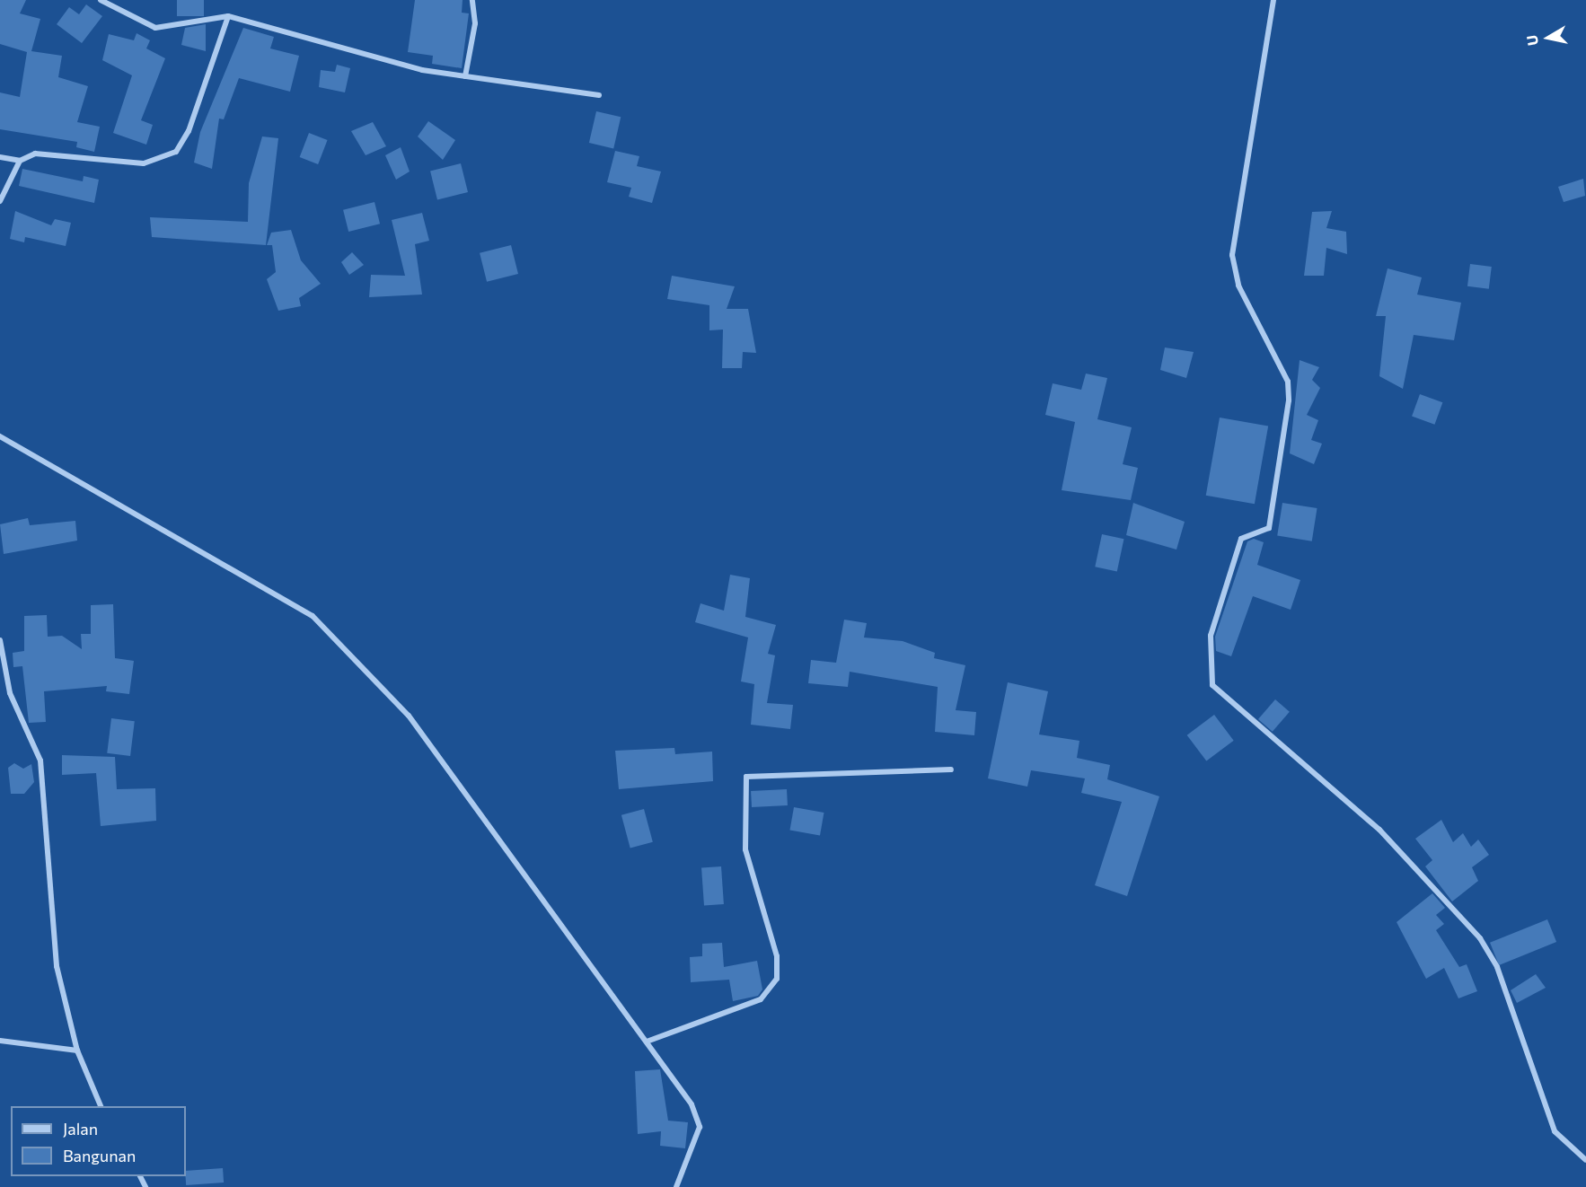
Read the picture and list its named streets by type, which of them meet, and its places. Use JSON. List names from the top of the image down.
{
  "legend": ["Jalan", "Bangunan"],
  "north": "left"
}
